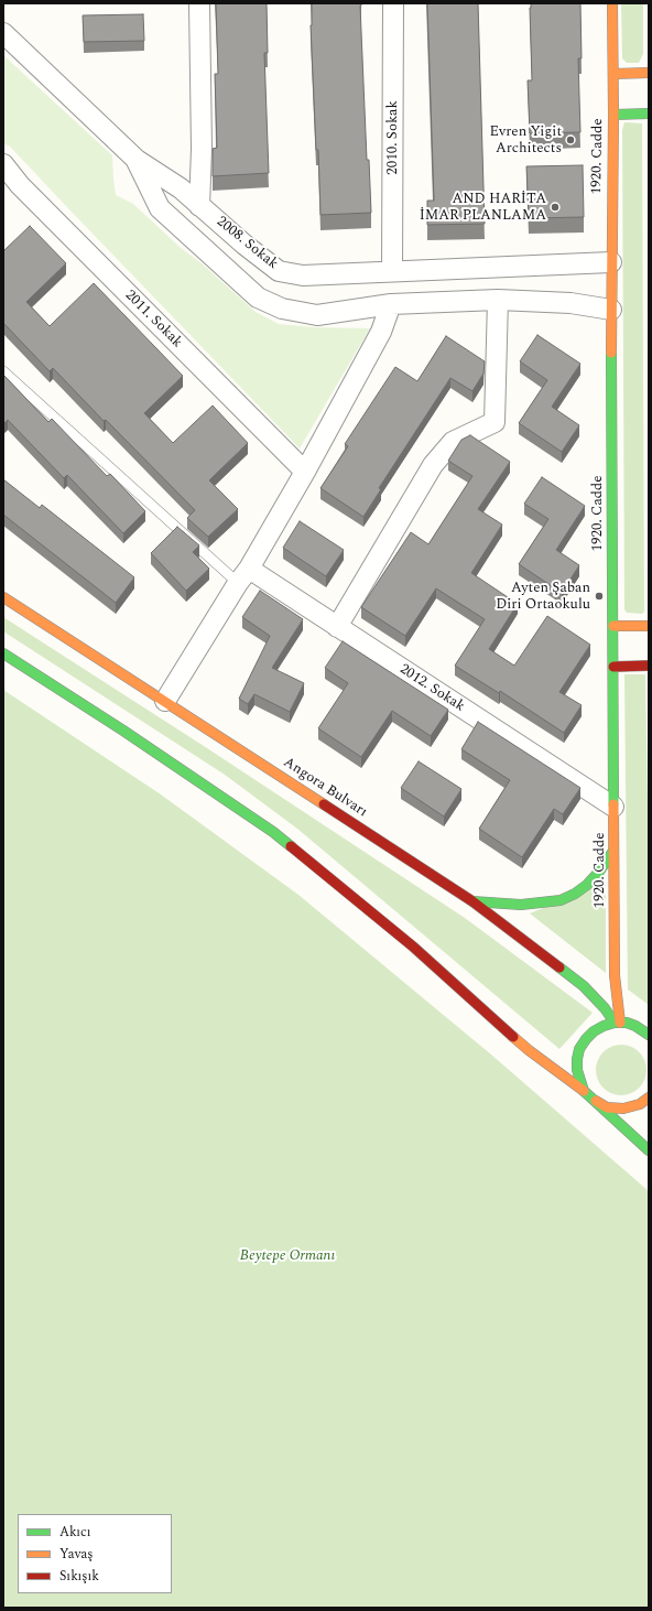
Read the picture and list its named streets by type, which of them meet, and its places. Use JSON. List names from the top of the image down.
{
  "streets": {
    "main road": ["1920. Cadde", "Angora Bulvarı"],
    "street": [
      "2010. Sokak",
      "2008. Sokak",
      "2011. Sokak",
      "2012. Sokak"
    ]
  },
  "crossings": [
    ["2010. Sokak", "2008. Sokak"],
    ["1920. Cadde", "2008. Sokak"],
    ["1920. Cadde", "2012. Sokak"],
    ["1920. Cadde", "Angora Bulvarı"]
  ],
  "parks": ["Beytepe Ormanı"],
  "places": ["Evren Yigit Architects", "AND HARİTA İMAR PLANLAMA", "Ayten Şaban Diri Ortaokulu"],
  "legend": ["Akıcı", "Yavaş", "Sıkışık"]
}
